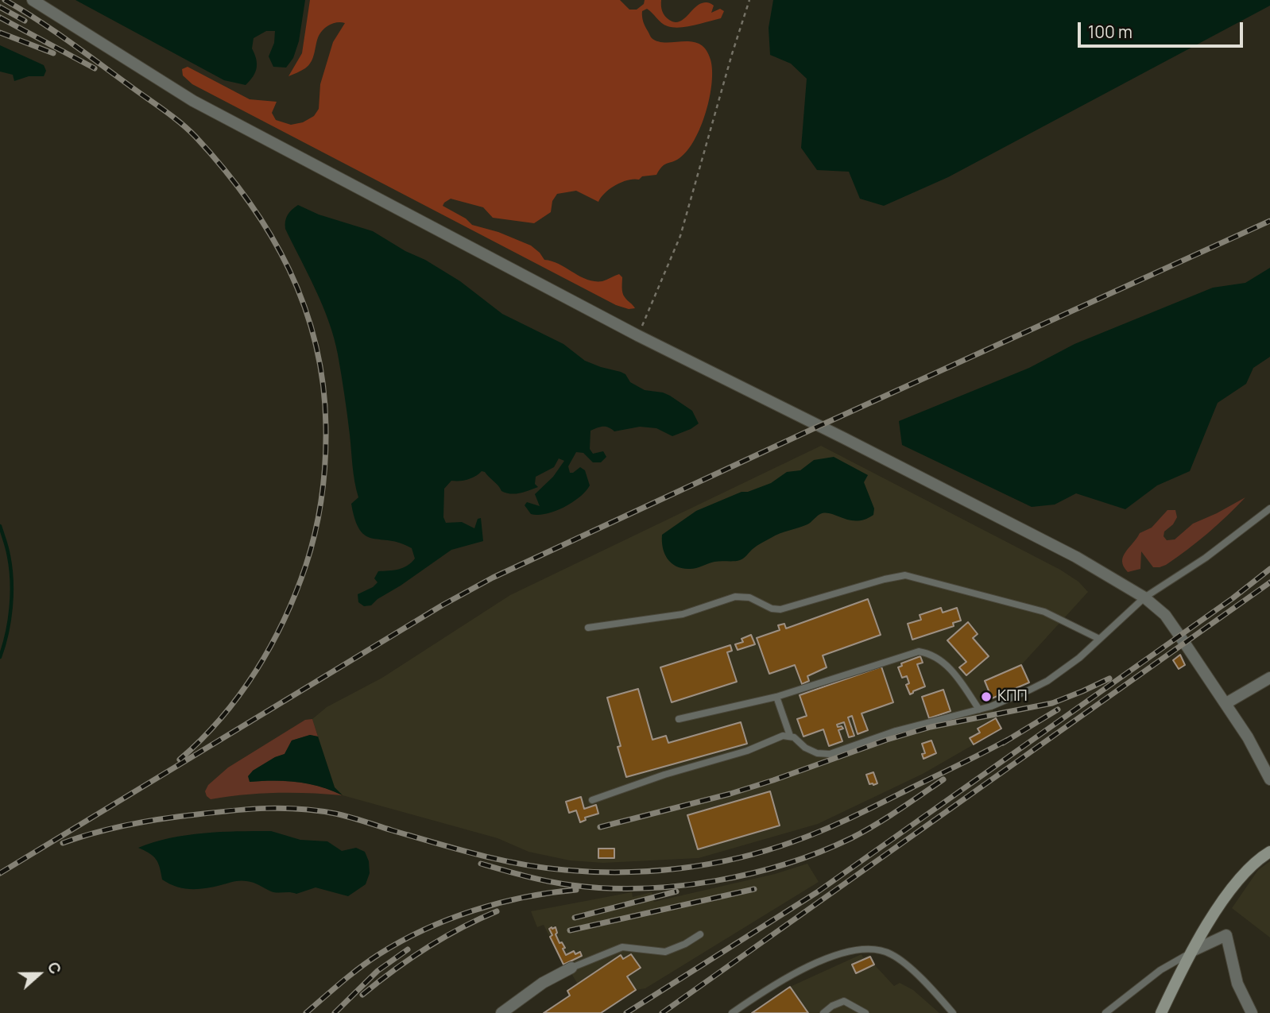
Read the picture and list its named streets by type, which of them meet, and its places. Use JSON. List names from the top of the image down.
{
  "places": ["КПП"],
  "scale_bar": "100 m",
  "north": "right"
}
